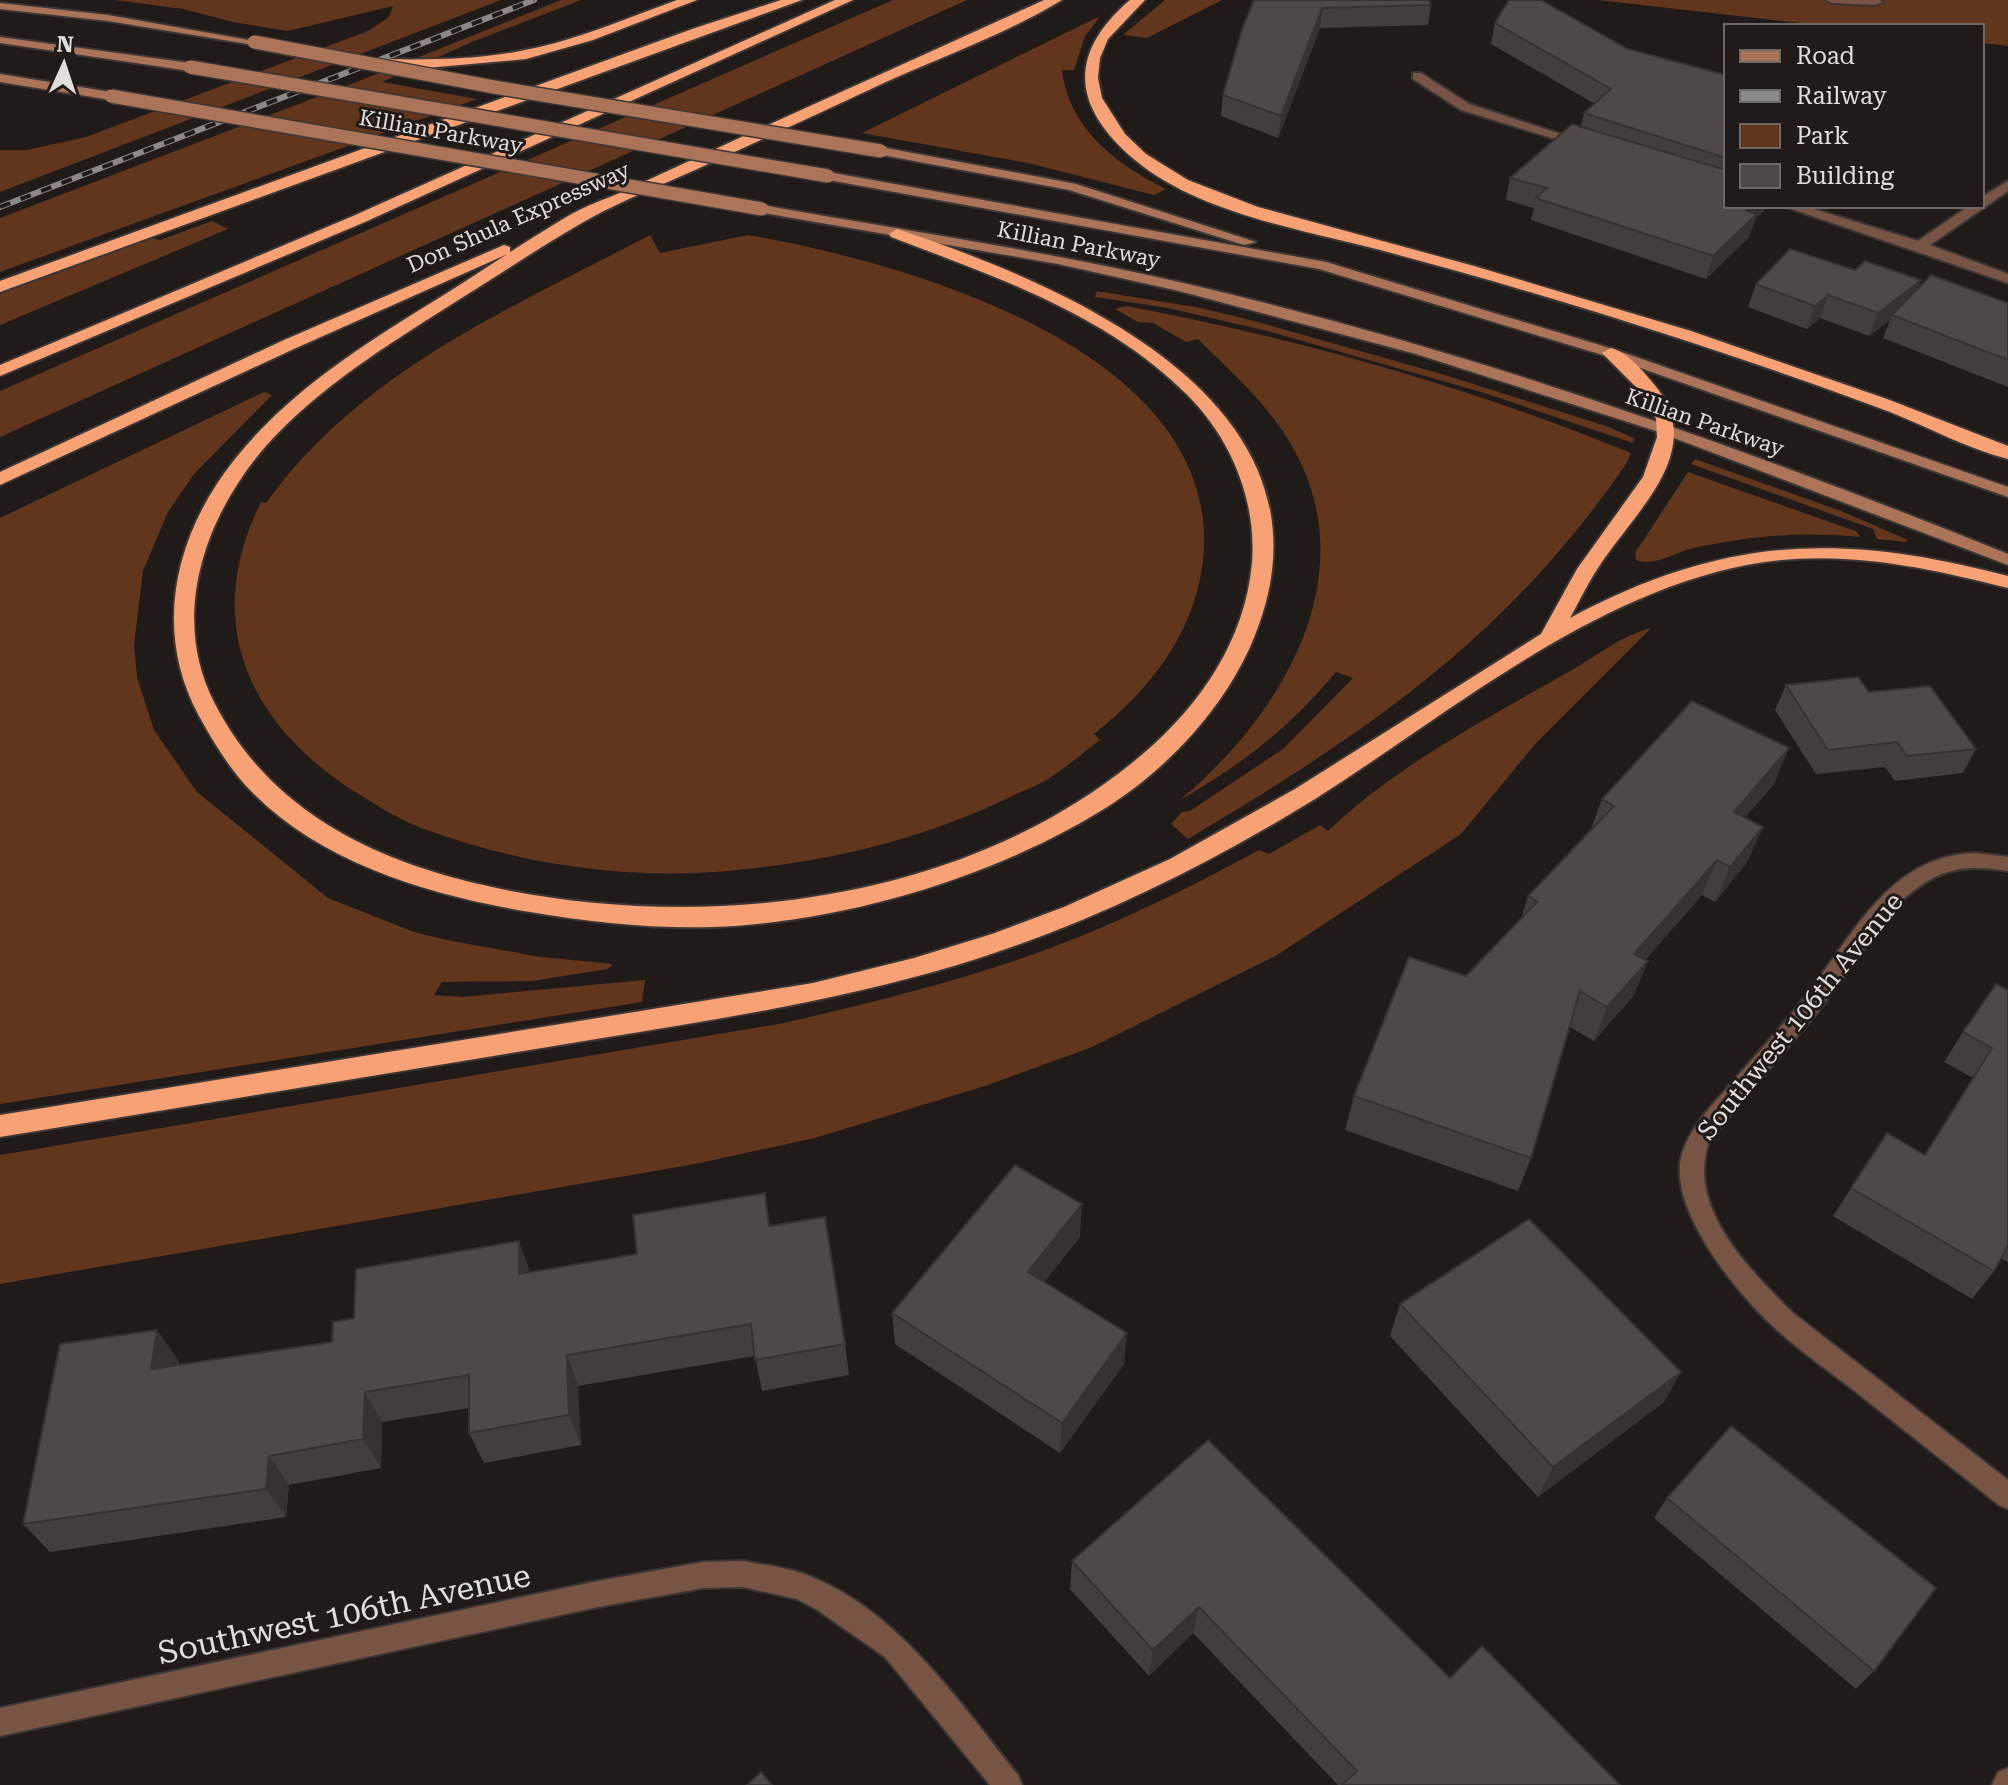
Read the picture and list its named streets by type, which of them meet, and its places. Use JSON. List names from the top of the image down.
{
  "streets": {
    "highway": ["Don Shula Expressway"],
    "main road": ["Killian Parkway"],
    "street": ["Southwest 106th Avenue"]
  },
  "legend": [
    "Road",
    "Railway",
    "Park",
    "Building"
  ],
  "north": "top"
}
